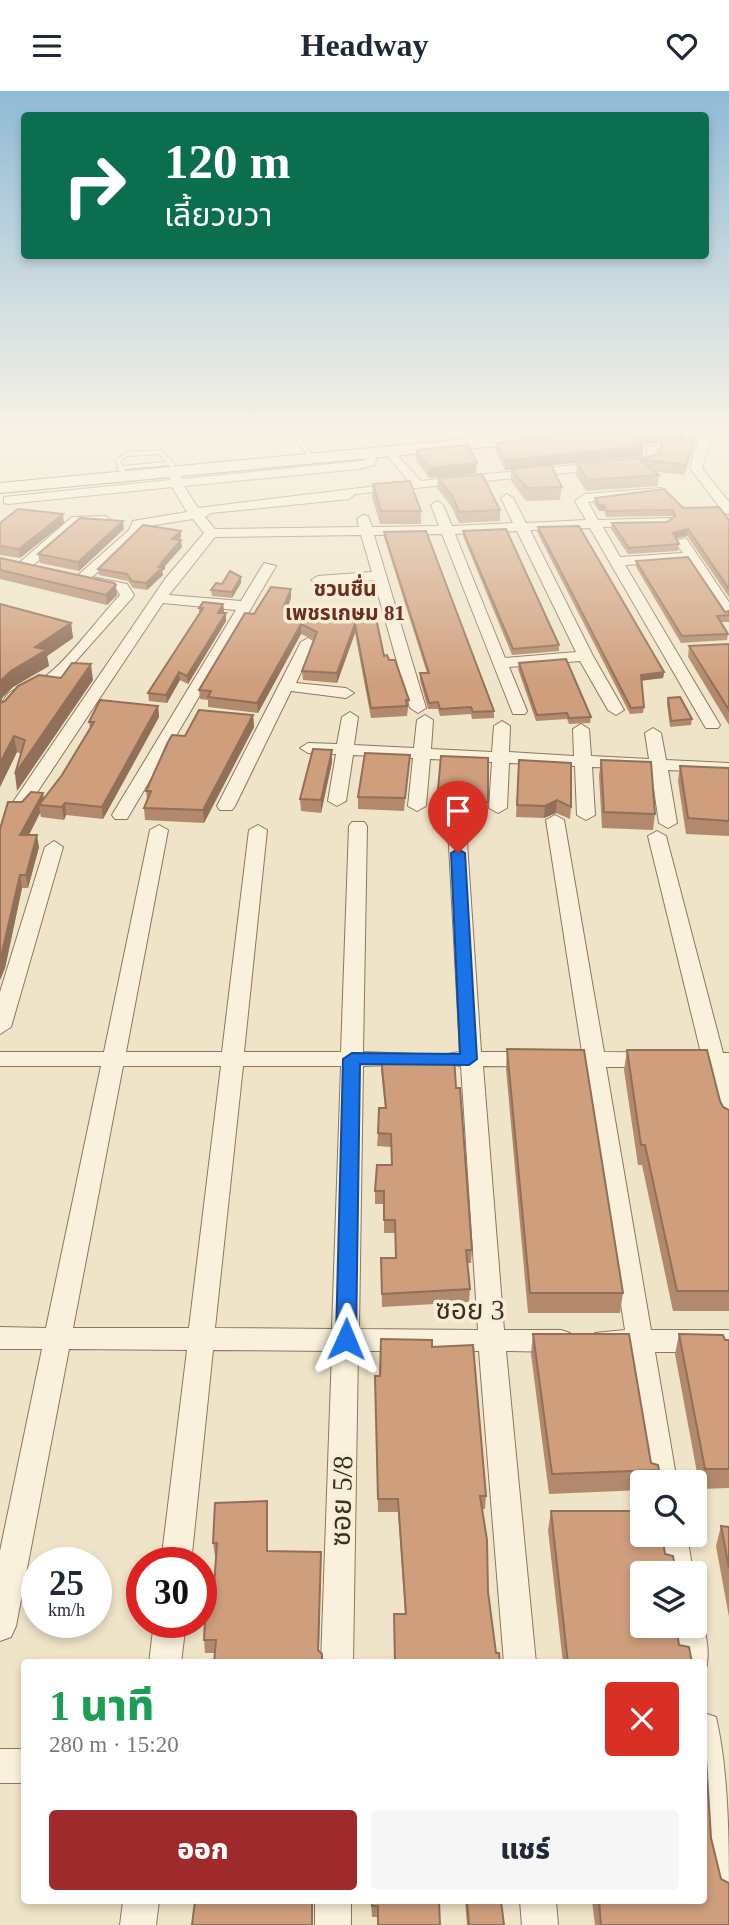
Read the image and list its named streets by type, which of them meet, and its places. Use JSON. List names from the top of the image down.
{
  "streets": {
    "street": ["ซอย 3", "ซอย 5/8"]
  },
  "crossings": [
    ["ซอย 3", "ซอย 5/8"]
  ],
  "districts": ["ชวนชื่น เพชรเกษม 81"],
  "page": {
    "header": "Headway",
    "turn": ["120 m", "เลี้ยวขวา"],
    "speed": "25 km/h",
    "limit": "30",
    "heading": ["1 นาที", "280 m · 15:20"],
    "buttons": ["ออก", "แชร์"]
  }
}
